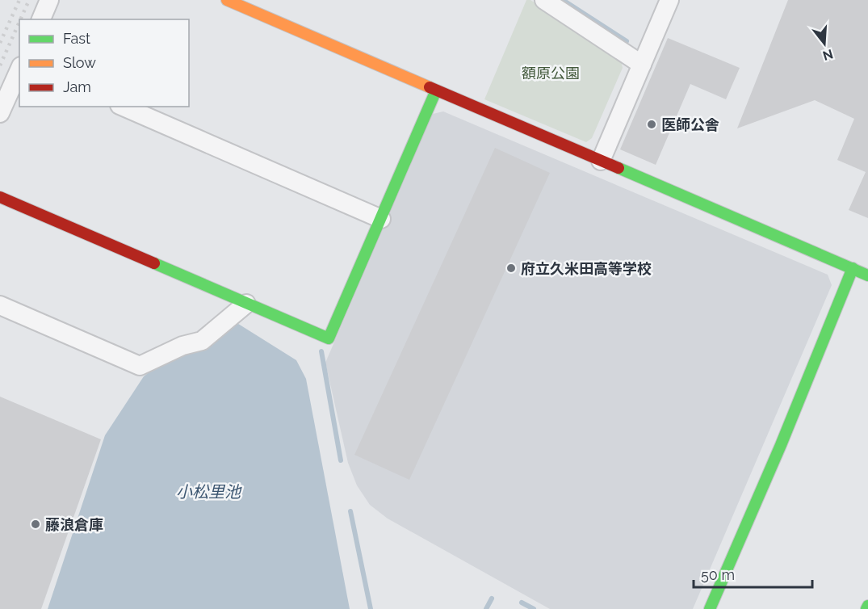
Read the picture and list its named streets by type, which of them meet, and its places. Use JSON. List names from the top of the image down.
{
  "water": ["小松里池"],
  "parks": ["額原公園"],
  "places": ["医師公舎", "府立久米田高等学校", "藤浪倉庫"],
  "legend": ["Fast", "Slow", "Jam"],
  "scale_bar": "50 m",
  "north": "bottom"
}
